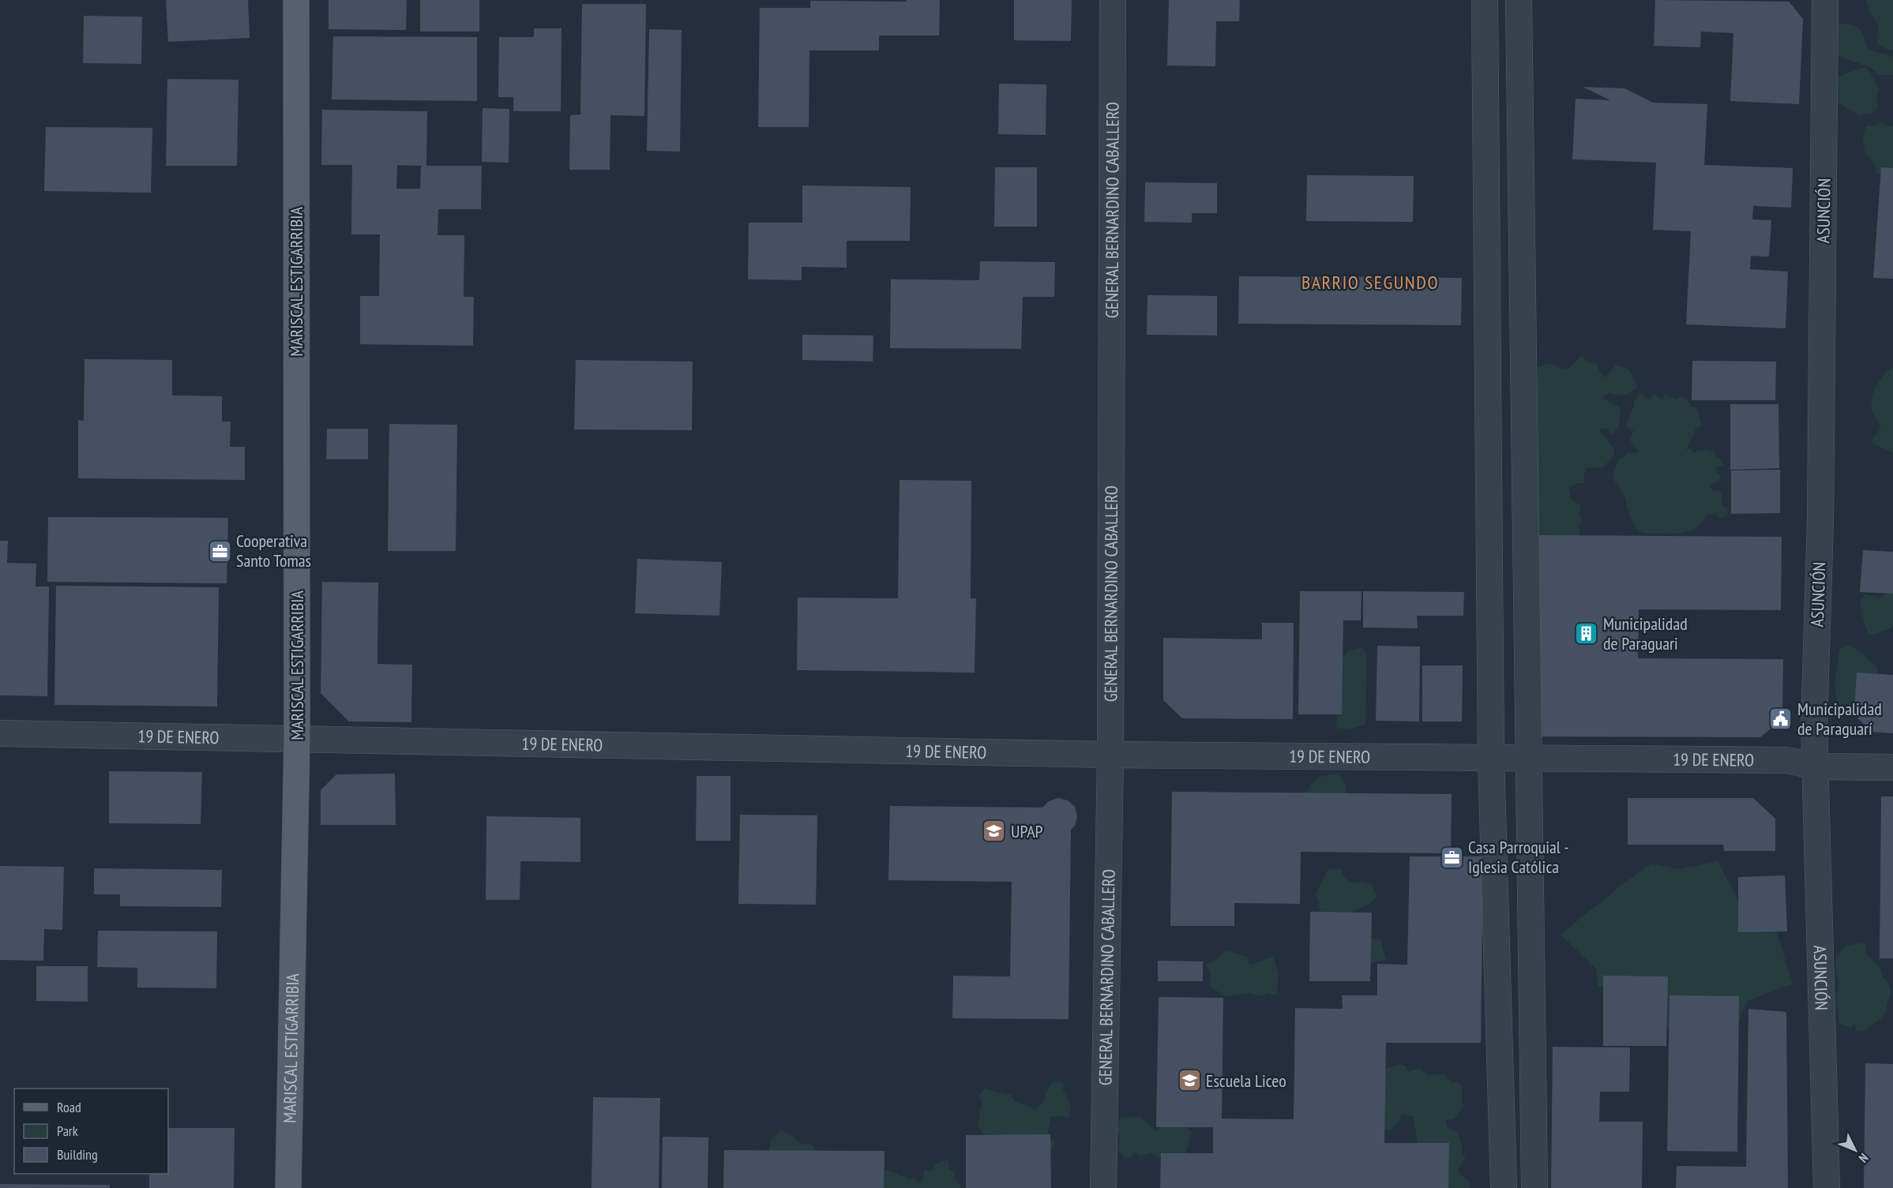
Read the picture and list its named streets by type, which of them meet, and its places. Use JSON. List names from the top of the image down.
{
  "streets": {
    "main road": ["MARISCAL ESTIGARRIBIA"],
    "street": ["GENERAL BERNARDINO CABALLERO", "ASUNCIÓN", "19 DE ENERO"]
  },
  "crossings": [
    ["GENERAL BERNARDINO CABALLERO", "19 DE ENERO"],
    ["ASUNCIÓN", "19 DE ENERO"],
    ["MARISCAL ESTIGARRIBIA", "19 DE ENERO"]
  ],
  "districts": ["BARRIO SEGUNDO"],
  "places": {
    "office": ["Cooperativa Santo Tomas", "Casa Parroquial - Iglesia Católica"],
    "building": ["Municipalidad de Paraguari"],
    "public building": ["Municipalidad de Paraguarí"],
    "school or university": ["UPAP", "Escuela Liceo"]
  },
  "legend": ["Road", "Park", "Building"],
  "north": "bottom right"
}
